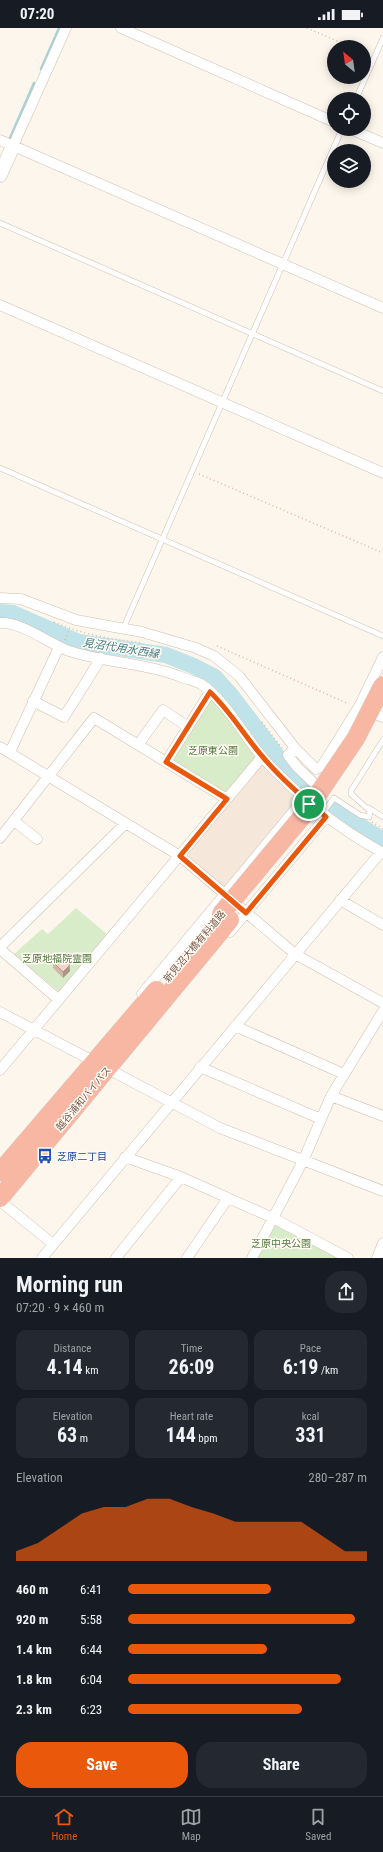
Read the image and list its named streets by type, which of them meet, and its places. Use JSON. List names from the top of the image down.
{
  "streets": {
    "highway": ["新見沼大橋有料道路", "越谷浦和バイパス"]
  },
  "crossings": [
    ["新見沼大橋有料道路", "越谷浦和バイパス"]
  ],
  "water": ["見沼代用水西縁"],
  "parks": ["芝原東公園", "芝原地福院霊園", "芝原中央公園"],
  "places": {
    "bus stop": ["芝原二丁目"]
  },
  "north": "top left",
  "page": {
    "status": "07:20",
    "heading": ["Morning run", "07:20 · 9 × 460 m"],
    "stats": [
      ["Distance", "4.14 km"],
      ["Time", "26:09"],
      ["Pace", "6:19 /km"],
      ["Elevation", "63 m"],
      ["Heart rate", "144 bpm"],
      ["kcal", "331"]
    ],
    "chart": ["Elevation", "280–287 m"],
    "list": [
      {
        "name": "460 m",
        "note": "6:41"
      },
      {
        "name": "920 m",
        "note": "5:58"
      },
      {
        "name": "1.4 km",
        "note": "6:44"
      },
      {
        "name": "1.8 km",
        "note": "6:04"
      },
      {
        "name": "2.3 km",
        "note": "6:23"
      }
    ],
    "buttons": ["Save", "Share"],
    "tabs": ["Home", "Map", "Saved"]
  }
}
